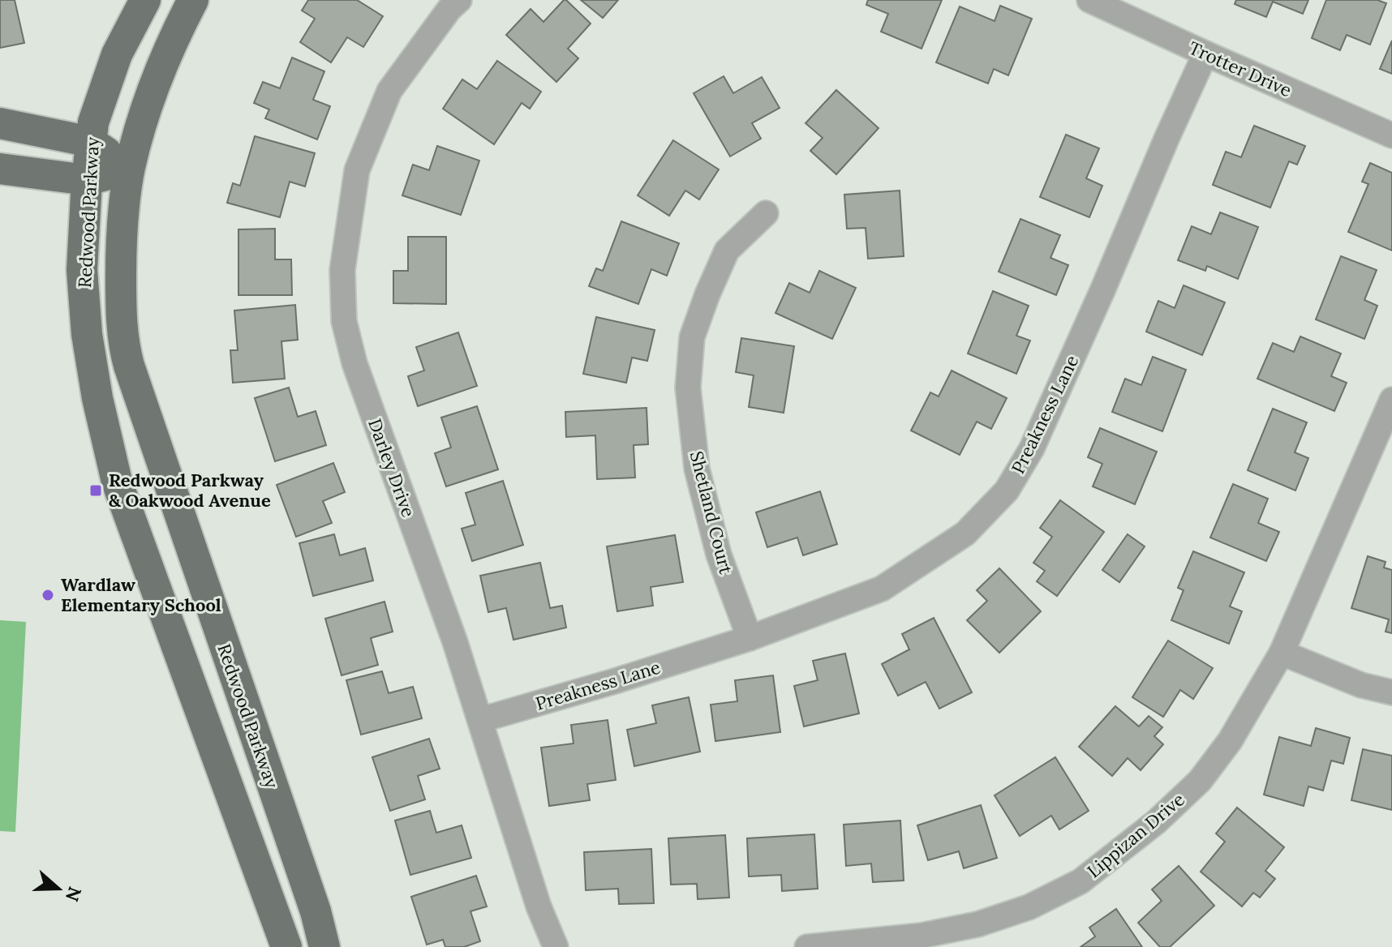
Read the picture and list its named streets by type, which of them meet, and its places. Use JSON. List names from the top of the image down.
{
  "streets": {
    "main road": ["Redwood Parkway"],
    "street": [
      "Trotter Drive",
      "Preakness Lane",
      "Darley Drive",
      "Shetland Court",
      "Lippizan Drive"
    ]
  },
  "crossings": [
    ["Trotter Drive", "Preakness Lane"],
    ["Preakness Lane", "Darley Drive"],
    ["Preakness Lane", "Shetland Court"]
  ],
  "places": {
    "transit": ["Redwood Parkway & Oakwood Avenue"],
    "other": ["Wardlaw Elementary School"]
  },
  "north": "right"
}
